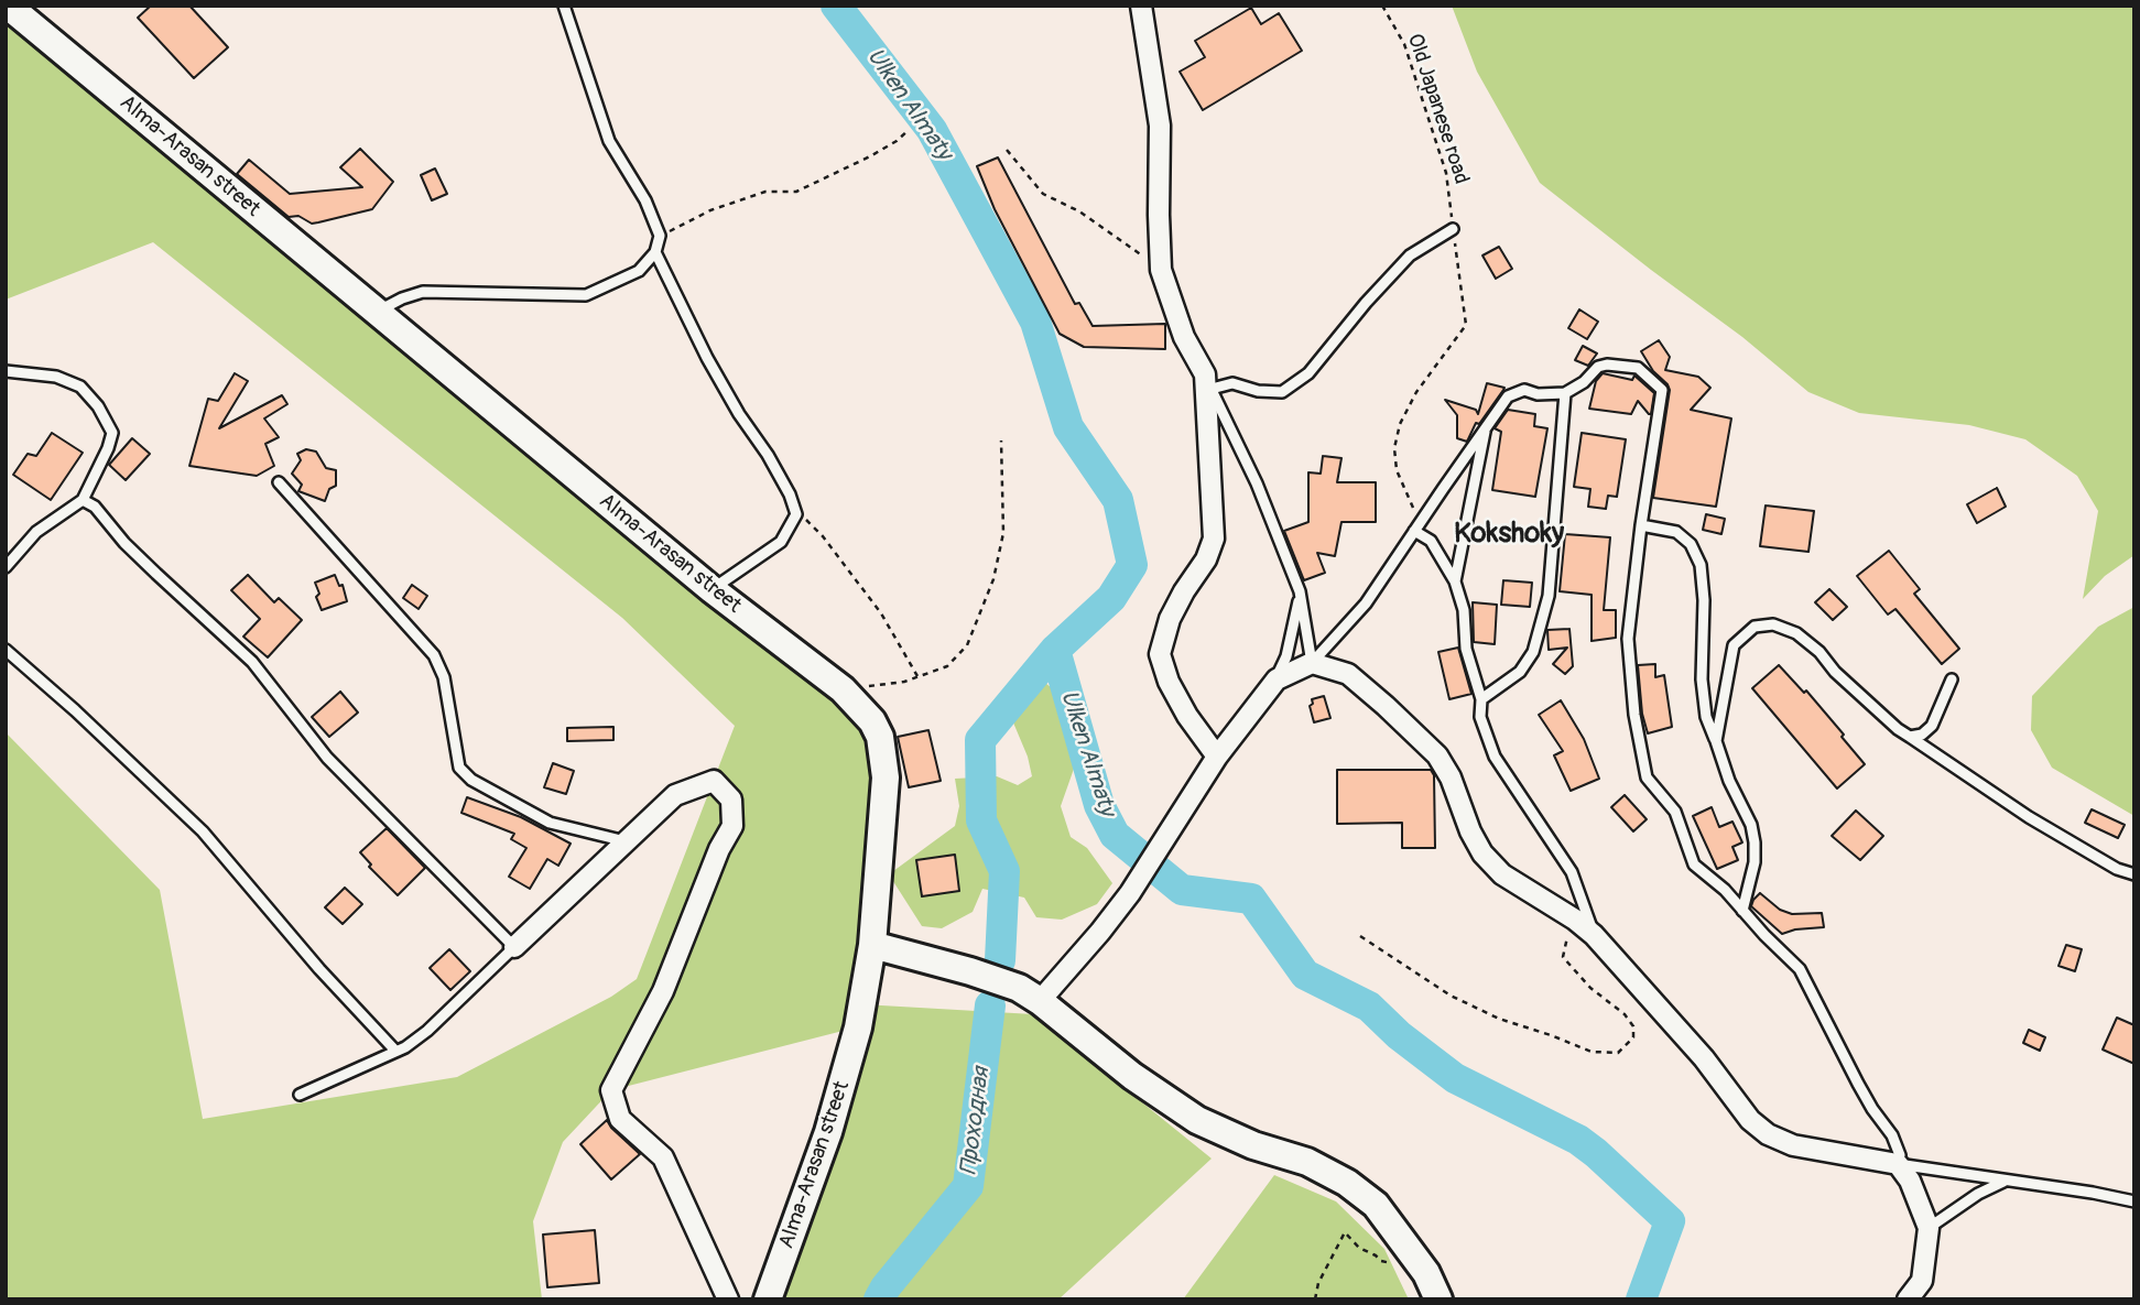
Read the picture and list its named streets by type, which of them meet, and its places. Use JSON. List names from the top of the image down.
{
  "streets": {
    "main road": ["Alma-Arasan street"],
    "path": ["Old Japanese road"]
  },
  "districts": ["Kokshoky"],
  "water": ["Ulken Almaty", "Проходная"]
}
